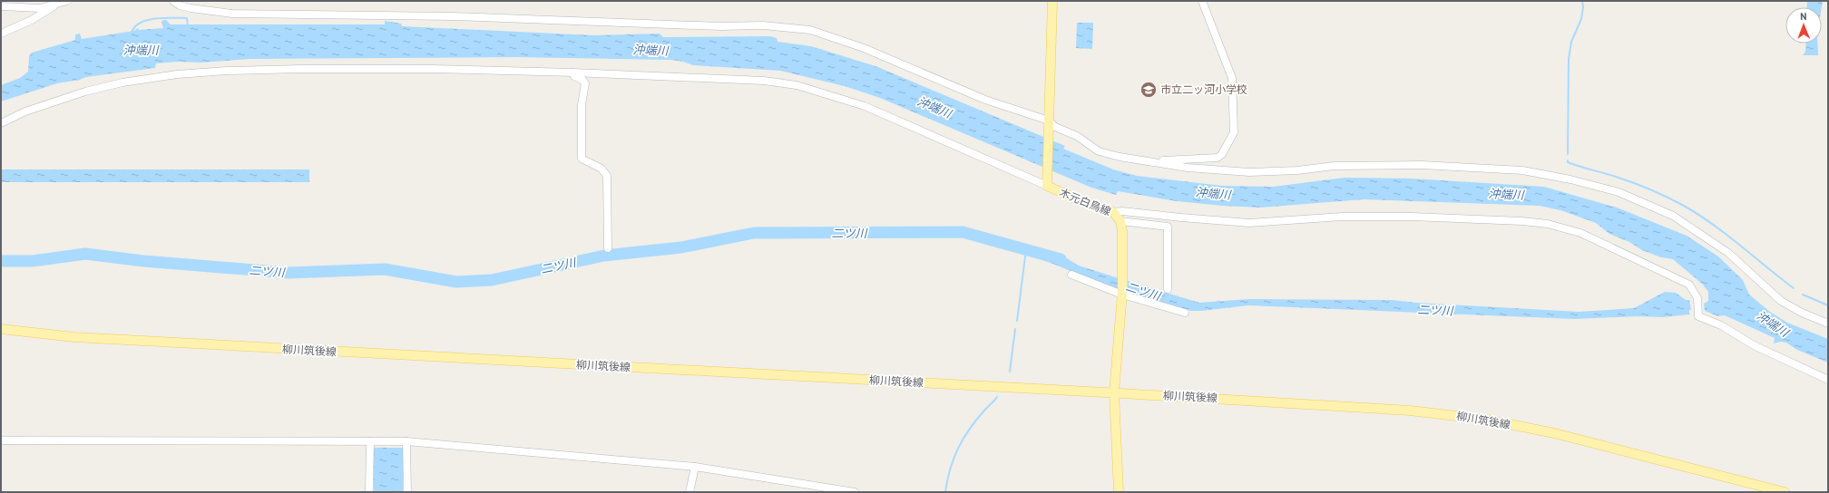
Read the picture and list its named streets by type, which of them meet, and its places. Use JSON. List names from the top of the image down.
{
  "streets": {
    "main road": ["木元白鳥線", "柳川筑後線"]
  },
  "crossings": [
    ["木元白鳥線", "柳川筑後線"]
  ],
  "water": ["沖端川", "二ツ川"],
  "places": {
    "school or university": ["市立二ッ河小学校"]
  },
  "north": "top"
}
